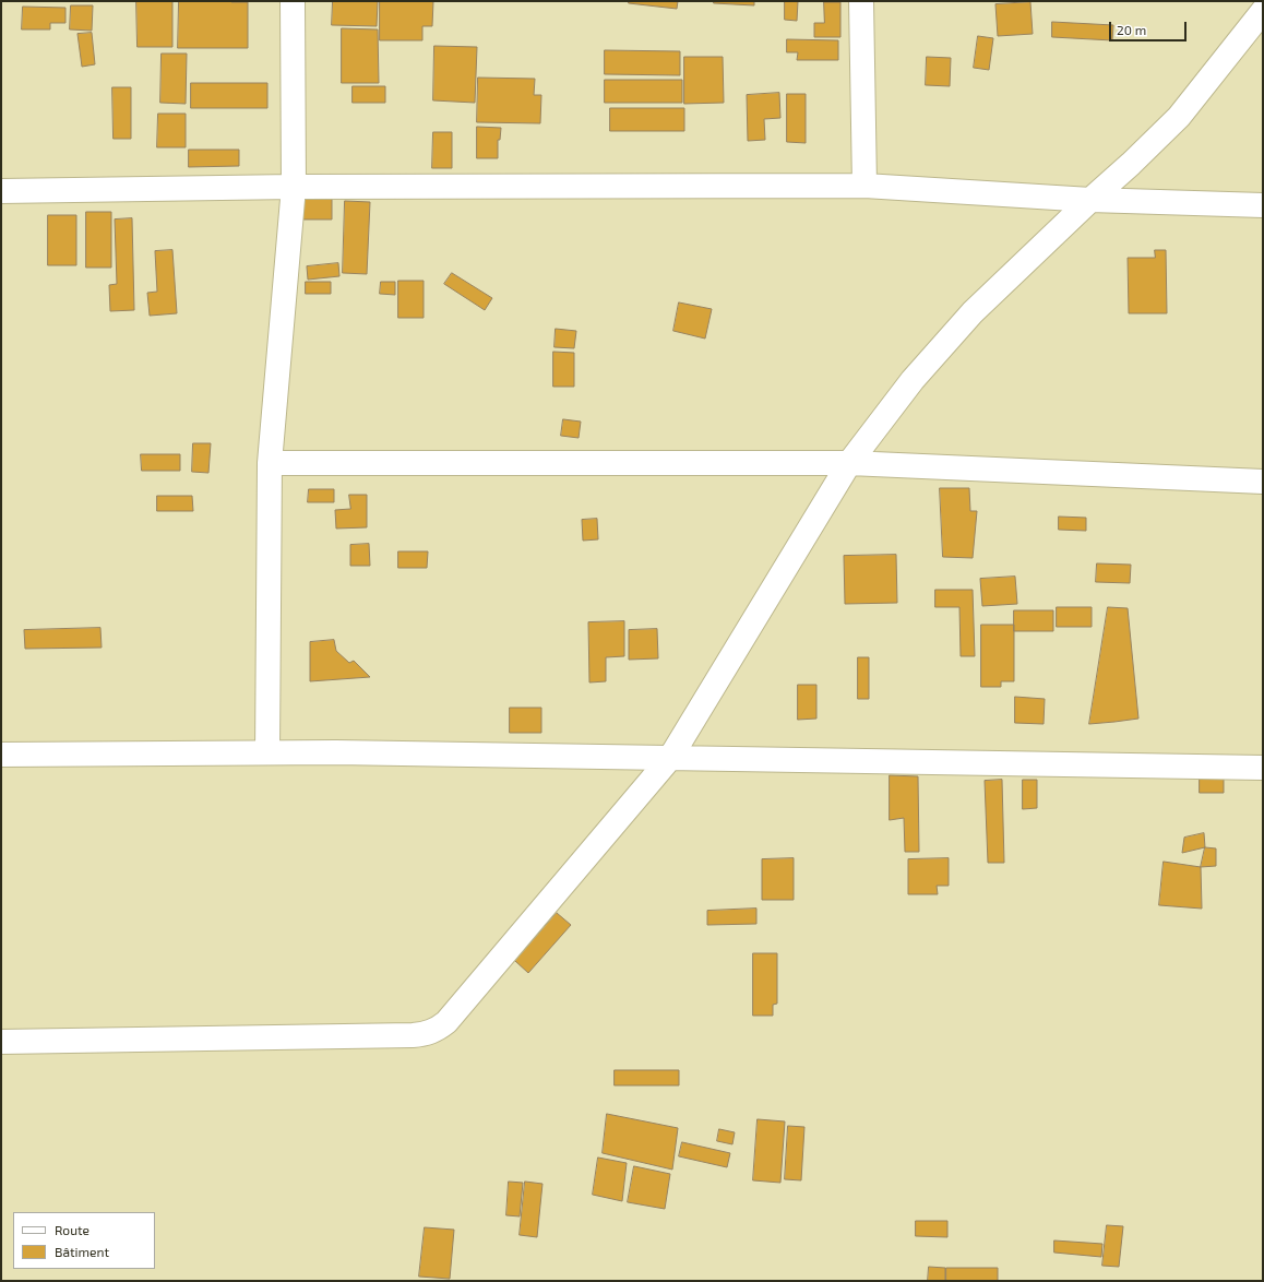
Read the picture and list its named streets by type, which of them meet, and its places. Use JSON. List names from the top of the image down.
{
  "legend": ["Route", "Bâtiment"],
  "scale_bar": "20 m"
}
